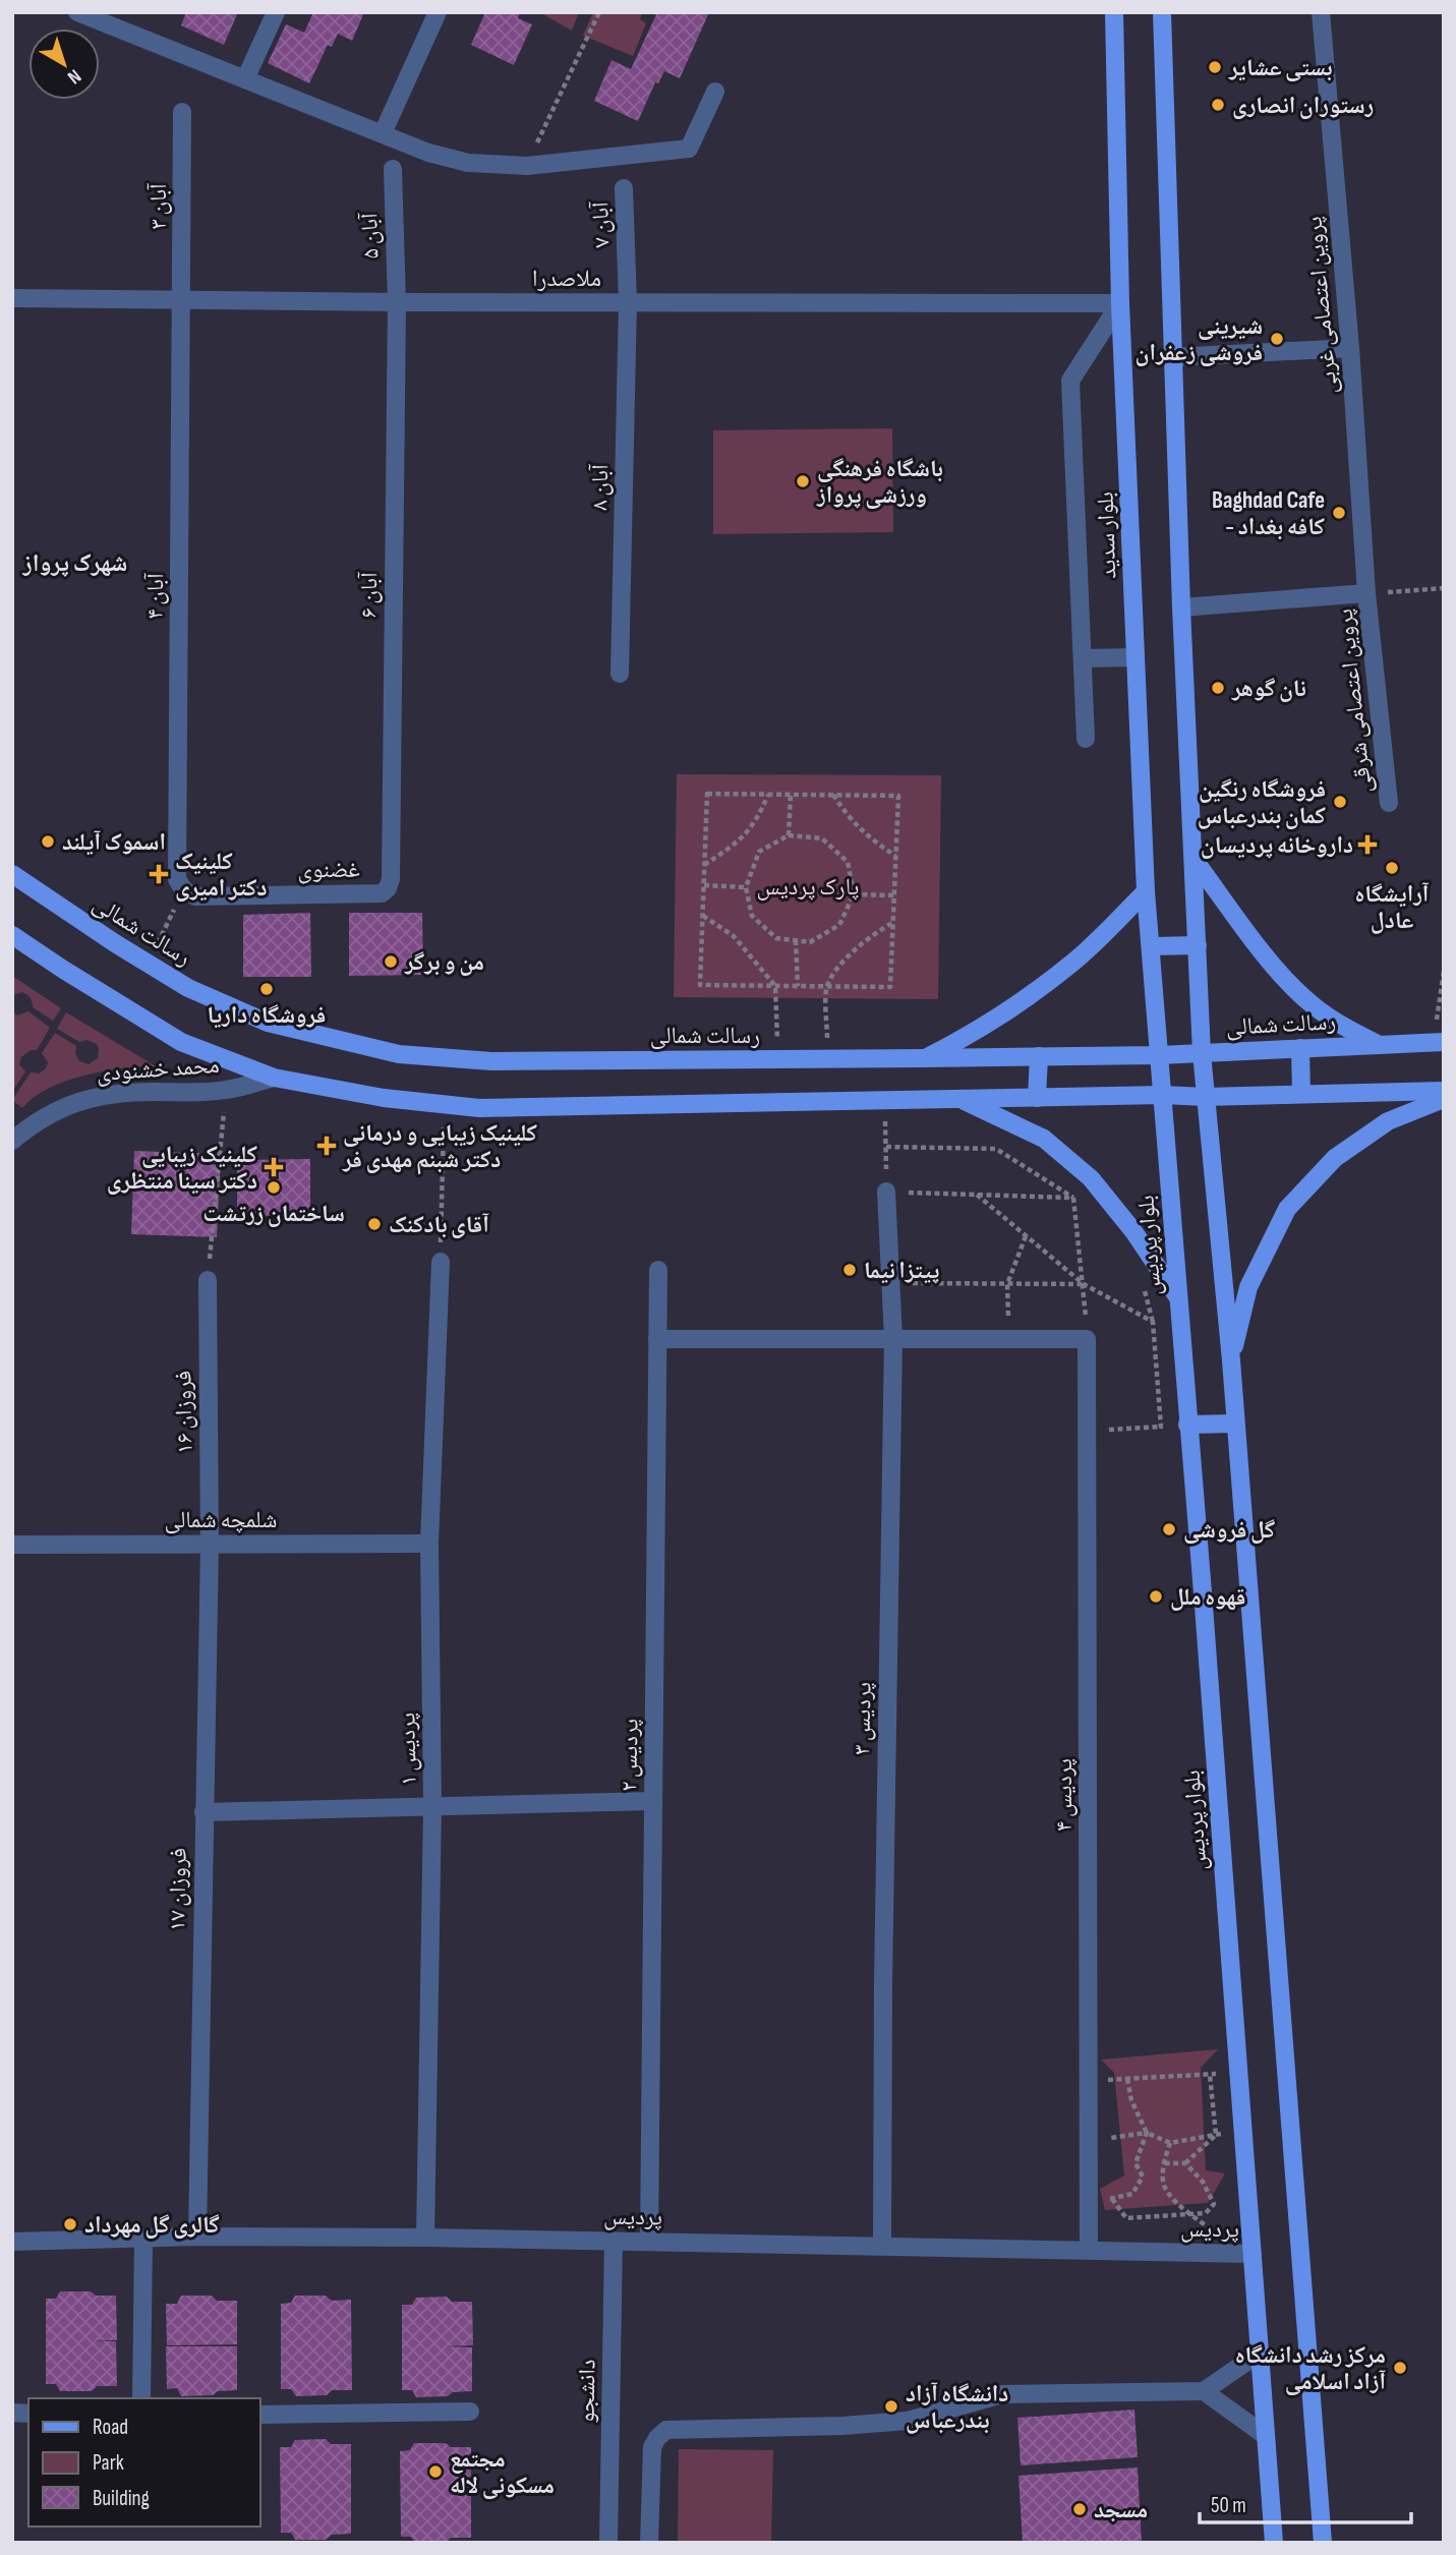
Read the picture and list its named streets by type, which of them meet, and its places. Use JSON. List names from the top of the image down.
{
  "streets": {
    "main road": ["بلوار سدید", "رسالت شمالی", "بلوار پردیس"],
    "street": [
      "آبان ۳",
      "آبان ۷",
      "آبان ۵",
      "ملاصدرا",
      "پروین اعتصامی غربی",
      "آبان ۸",
      "آبان ۶",
      "آبان ۴",
      "پروین اعتصامی شرقی",
      "غضنوی",
      "محمد خشنودی",
      "فروزان ۱۶",
      "شلمچه شمالی",
      "پردیس ۳",
      "پردیس ۱",
      "پردیس ۲",
      "پردیس ۴",
      "فروزان ۱۷",
      "پردیس",
      "دانشجو"
    ]
  },
  "crossings": [
    ["آبان ۳", "ملاصدرا"],
    ["آبان ۳", "آبان ۴"],
    ["آبان ۷", "ملاصدرا"],
    ["آبان ۷", "آبان ۸"],
    ["آبان ۵", "ملاصدرا"],
    ["آبان ۵", "آبان ۶"],
    ["ملاصدرا", "آبان ۸"],
    ["ملاصدرا", "بلوار سدید"],
    ["ملاصدرا", "آبان ۶"],
    ["ملاصدرا", "آبان ۴"],
    ["پروین اعتصامی غربی", "پروین اعتصامی شرقی"],
    ["بلوار سدید", "رسالت شمالی"],
    ["بلوار سدید", "بلوار پردیس"],
    ["آبان ۶", "غضنوی"],
    ["آبان ۴", "غضنوی"],
    ["رسالت شمالی", "بلوار پردیس"],
    ["بلوار پردیس", "پردیس"],
    ["فروزان ۱۶", "شلمچه شمالی"],
    ["فروزان ۱۶", "فروزان ۱۷"],
    ["شلمچه شمالی", "پردیس ۱"],
    ["شلمچه شمالی", "فروزان ۱۷"],
    ["پردیس ۳", "پردیس"],
    ["پردیس ۱", "پردیس"],
    ["پردیس ۲", "پردیس"],
    ["پردیس ۴", "پردیس"],
    ["فروزان ۱۷", "پردیس"],
    ["پردیس", "دانشجو"]
  ],
  "districts": ["شهرک پرواز"],
  "parks": ["پارک پردیس"],
  "places": {
    "other": [
      "بستی عشایر",
      "رستوران انصاری",
      "شیرینی فروشی زعفران",
      "باشگاه فرهنگی ورزشی پرواز",
      "Baghdad Cafe - کافه بغداد",
      "نان گوهر",
      "فروشگاه رنگین کمان بندرعباس",
      "اسموک آیلند",
      "آرایشگاه عادل",
      "من و برگر",
      "فروشگاه داریا",
      "ساختمان زرتشت",
      "آقای بادکنک",
      "پیتزا نیما",
      "گل فروشی",
      "قهوه ملل",
      "گالری گل مهرداد",
      "مرکز رشد دانشگاه آزاد اسلامی",
      "دانشگاه آزاد بندرعباس",
      "مجتمع مسکونی لاله",
      "مسجد"
    ],
    "health": [
      "داروخانه پردیسان",
      "کلینیک دکتر امیری",
      "کلینیک زیبایی و درمانی دکتر شبنم مهدی فر",
      "کلینیک زیبایی دکتر سینا منتظری"
    ]
  },
  "legend": ["Road", "Park", "Building"],
  "scale_bar": "50 m",
  "north": "bottom right"
}
